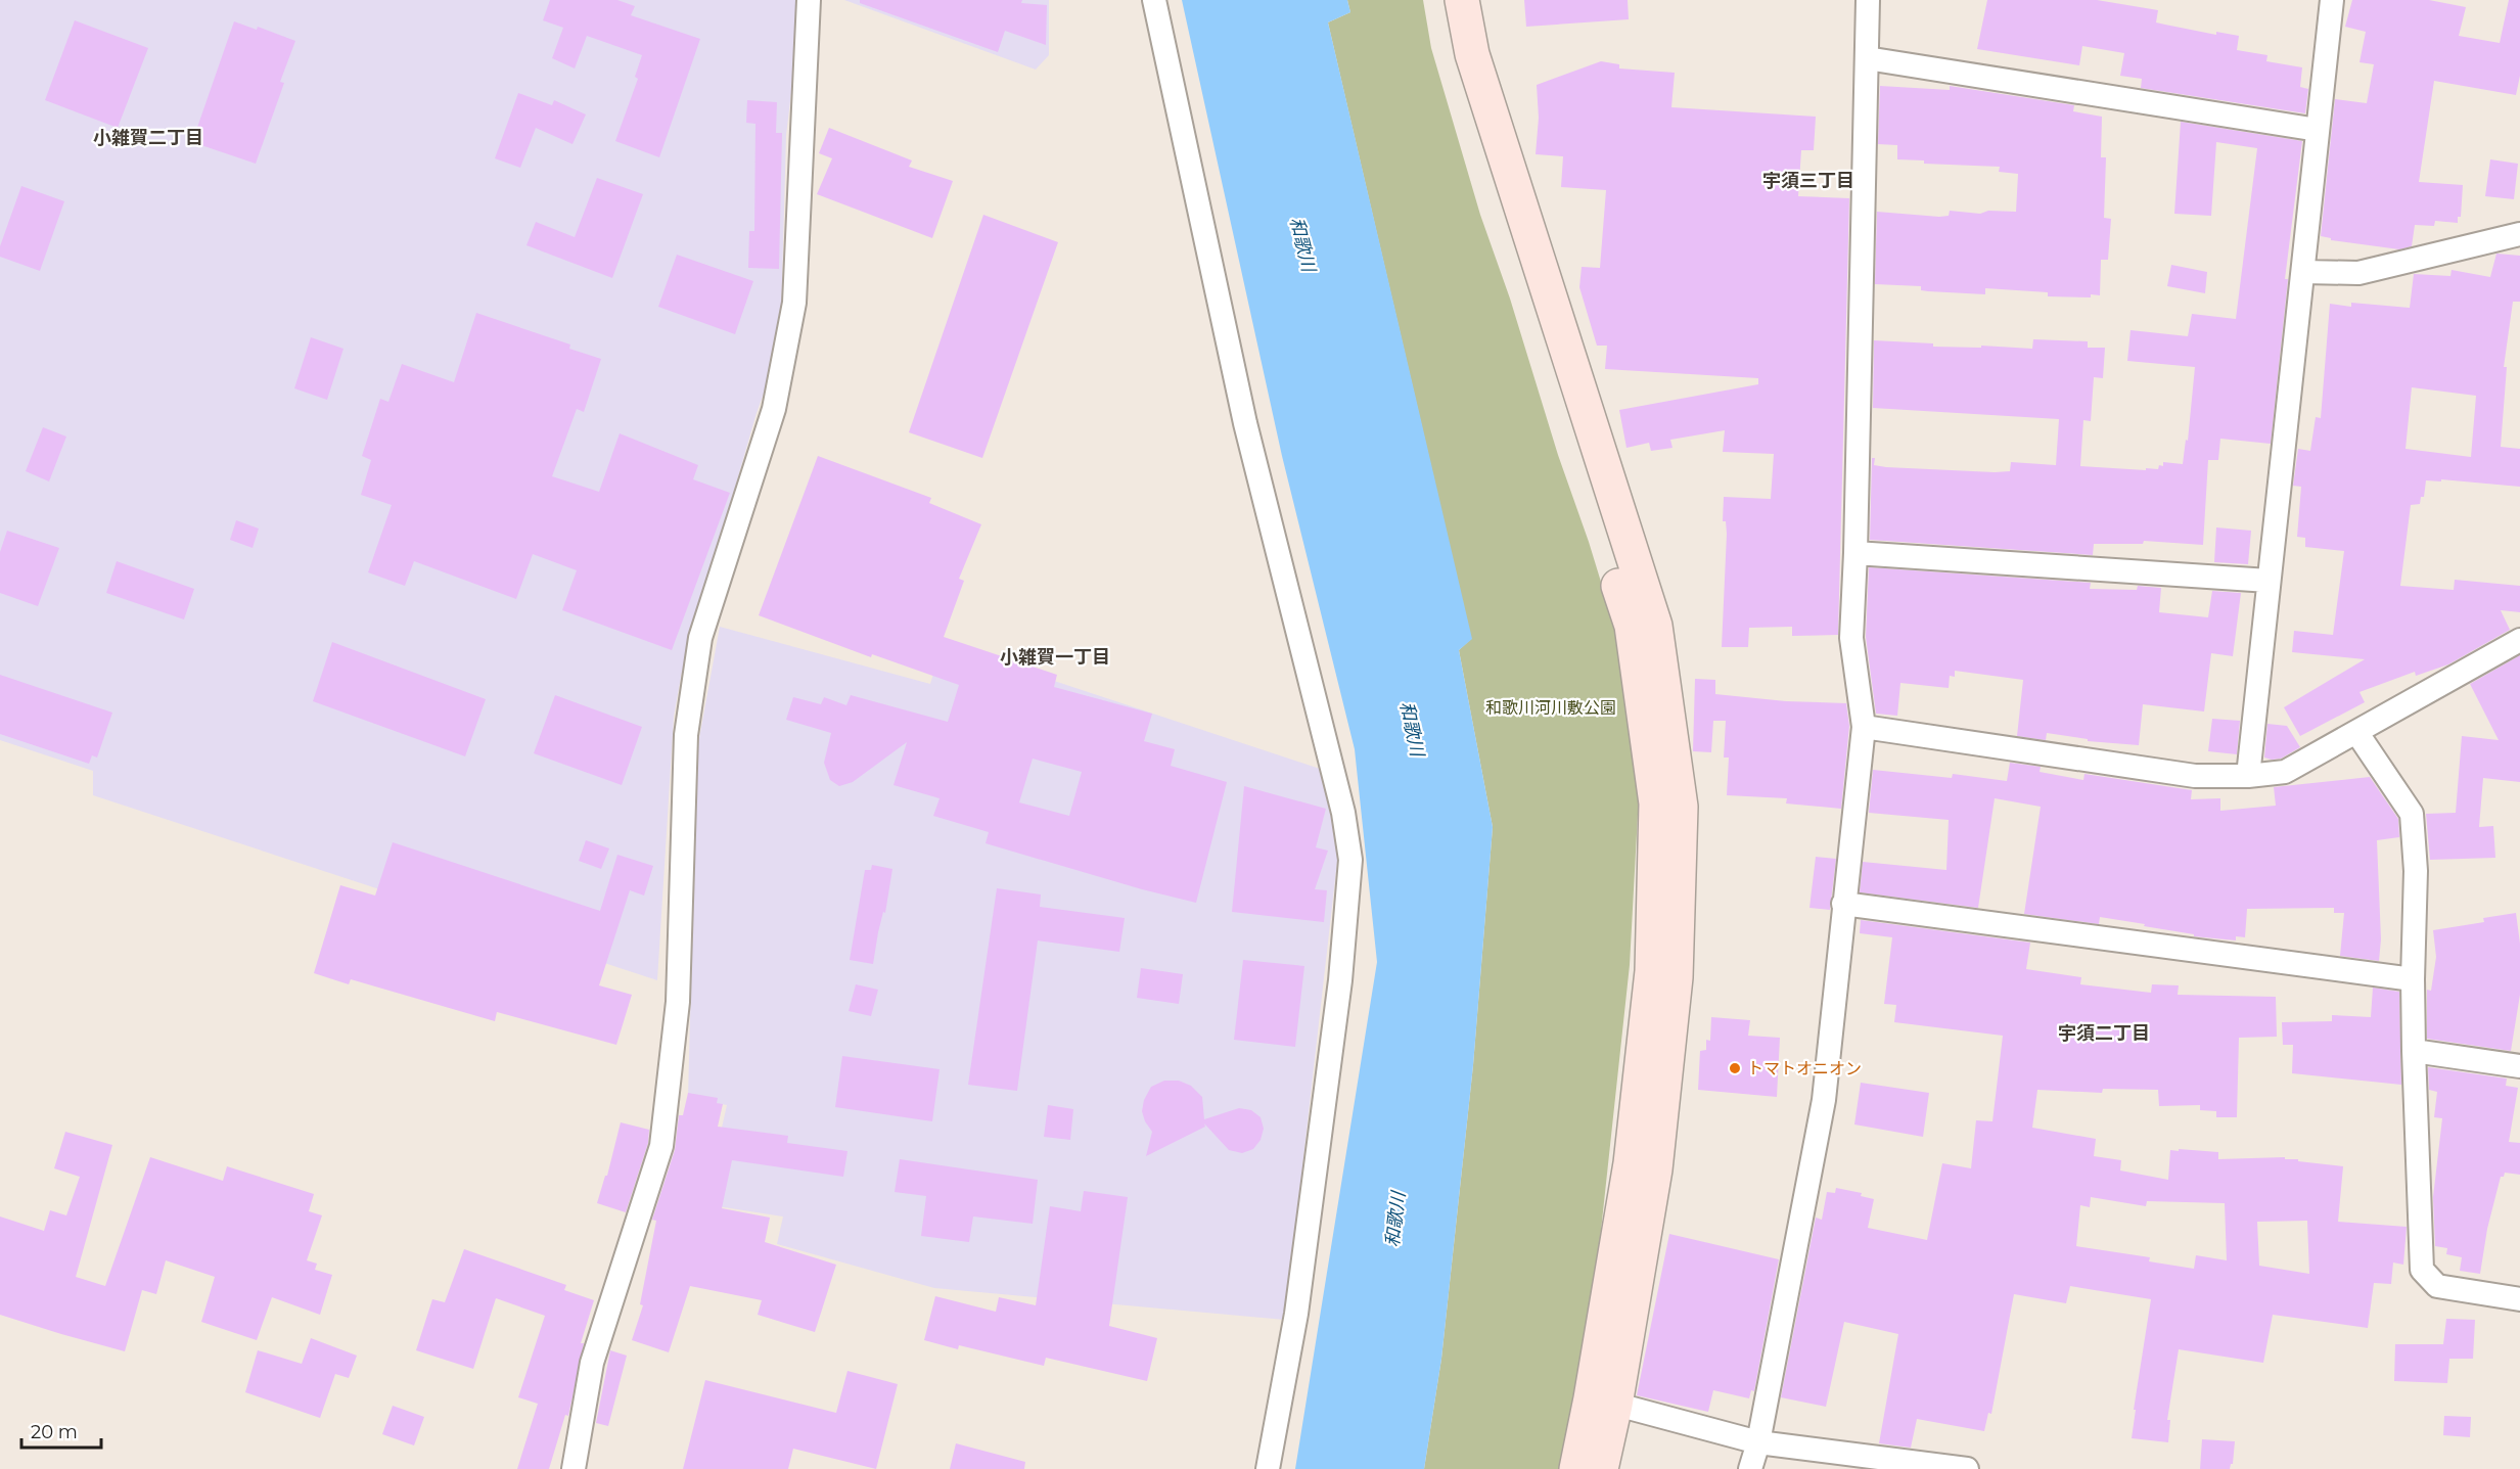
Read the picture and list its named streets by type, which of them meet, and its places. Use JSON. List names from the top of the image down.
{
  "districts": [
    "小雑賀二丁目",
    "宇須三丁目",
    "小雑賀一丁目",
    "宇須二丁目"
  ],
  "water": ["和歌川"],
  "parks": ["和歌川河川敷公園"],
  "places": ["トマトオニオン"],
  "scale_bar": "20 m"
}
